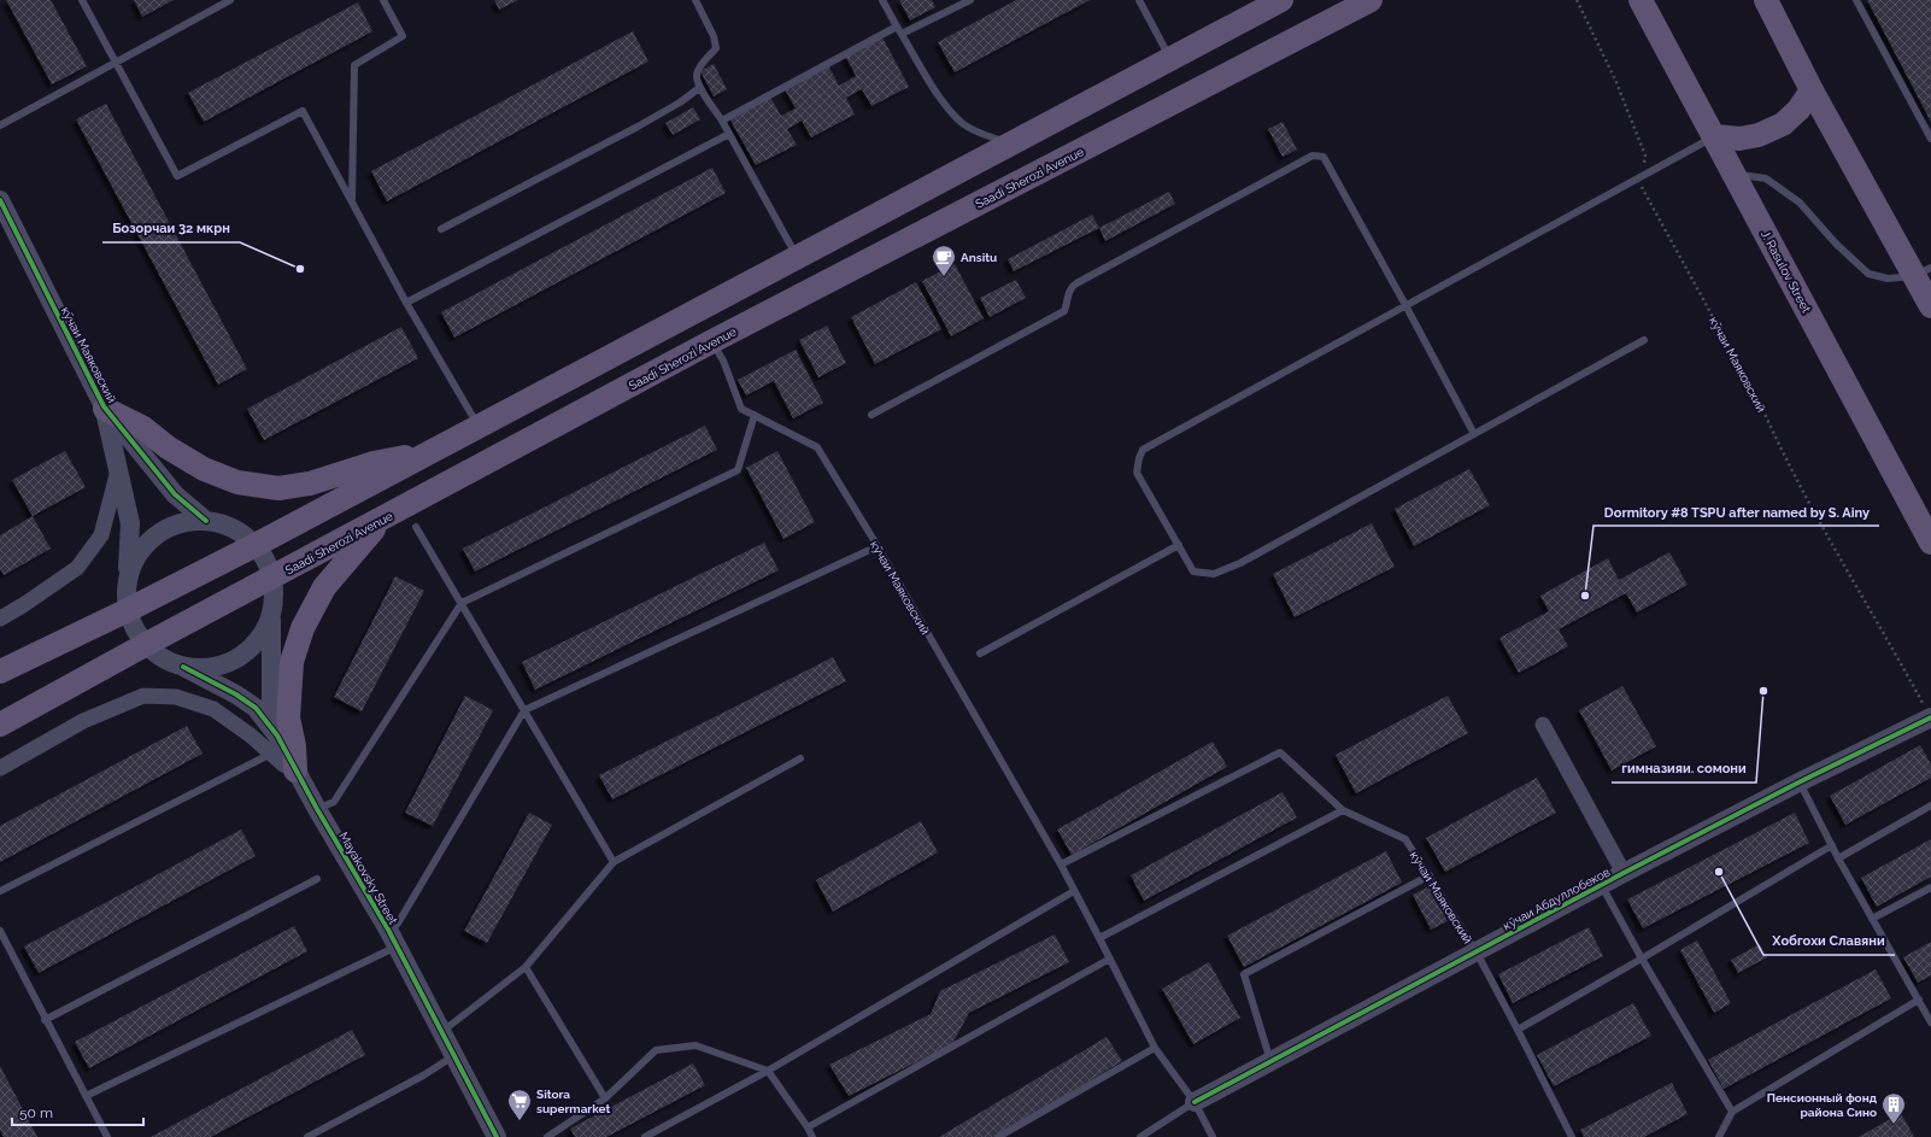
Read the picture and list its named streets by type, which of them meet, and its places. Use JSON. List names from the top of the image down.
{
  "streets": {
    "main road": ["Saadi Sherozi Avenue", "J. Rasulov Street"],
    "street": ["кӯчаи Маяковский", "Mayakovsky Street", "кӯчаи Абдуллобеков"]
  },
  "crossings": [
    ["Saadi Sherozi Avenue", "кӯчаи Маяковский"],
    ["кӯчаи Маяковский", "Mayakovsky Street"],
    ["кӯчаи Маяковский", "кӯчаи Абдуллобеков"]
  ],
  "places": {
    "other": [
      "Бозорчаи 32 мкрн",
      "Dormitory #8 TSPU after named by S. Ainy",
      "гимназияи. сомони",
      "Хобгохи Славяни"
    ],
    "cafe": ["Ansitu"],
    "supermarket": ["Sitora supermarket"],
    "building": ["Пенсионный фонд района Сино"]
  },
  "scale_bar": "50 m"
}
